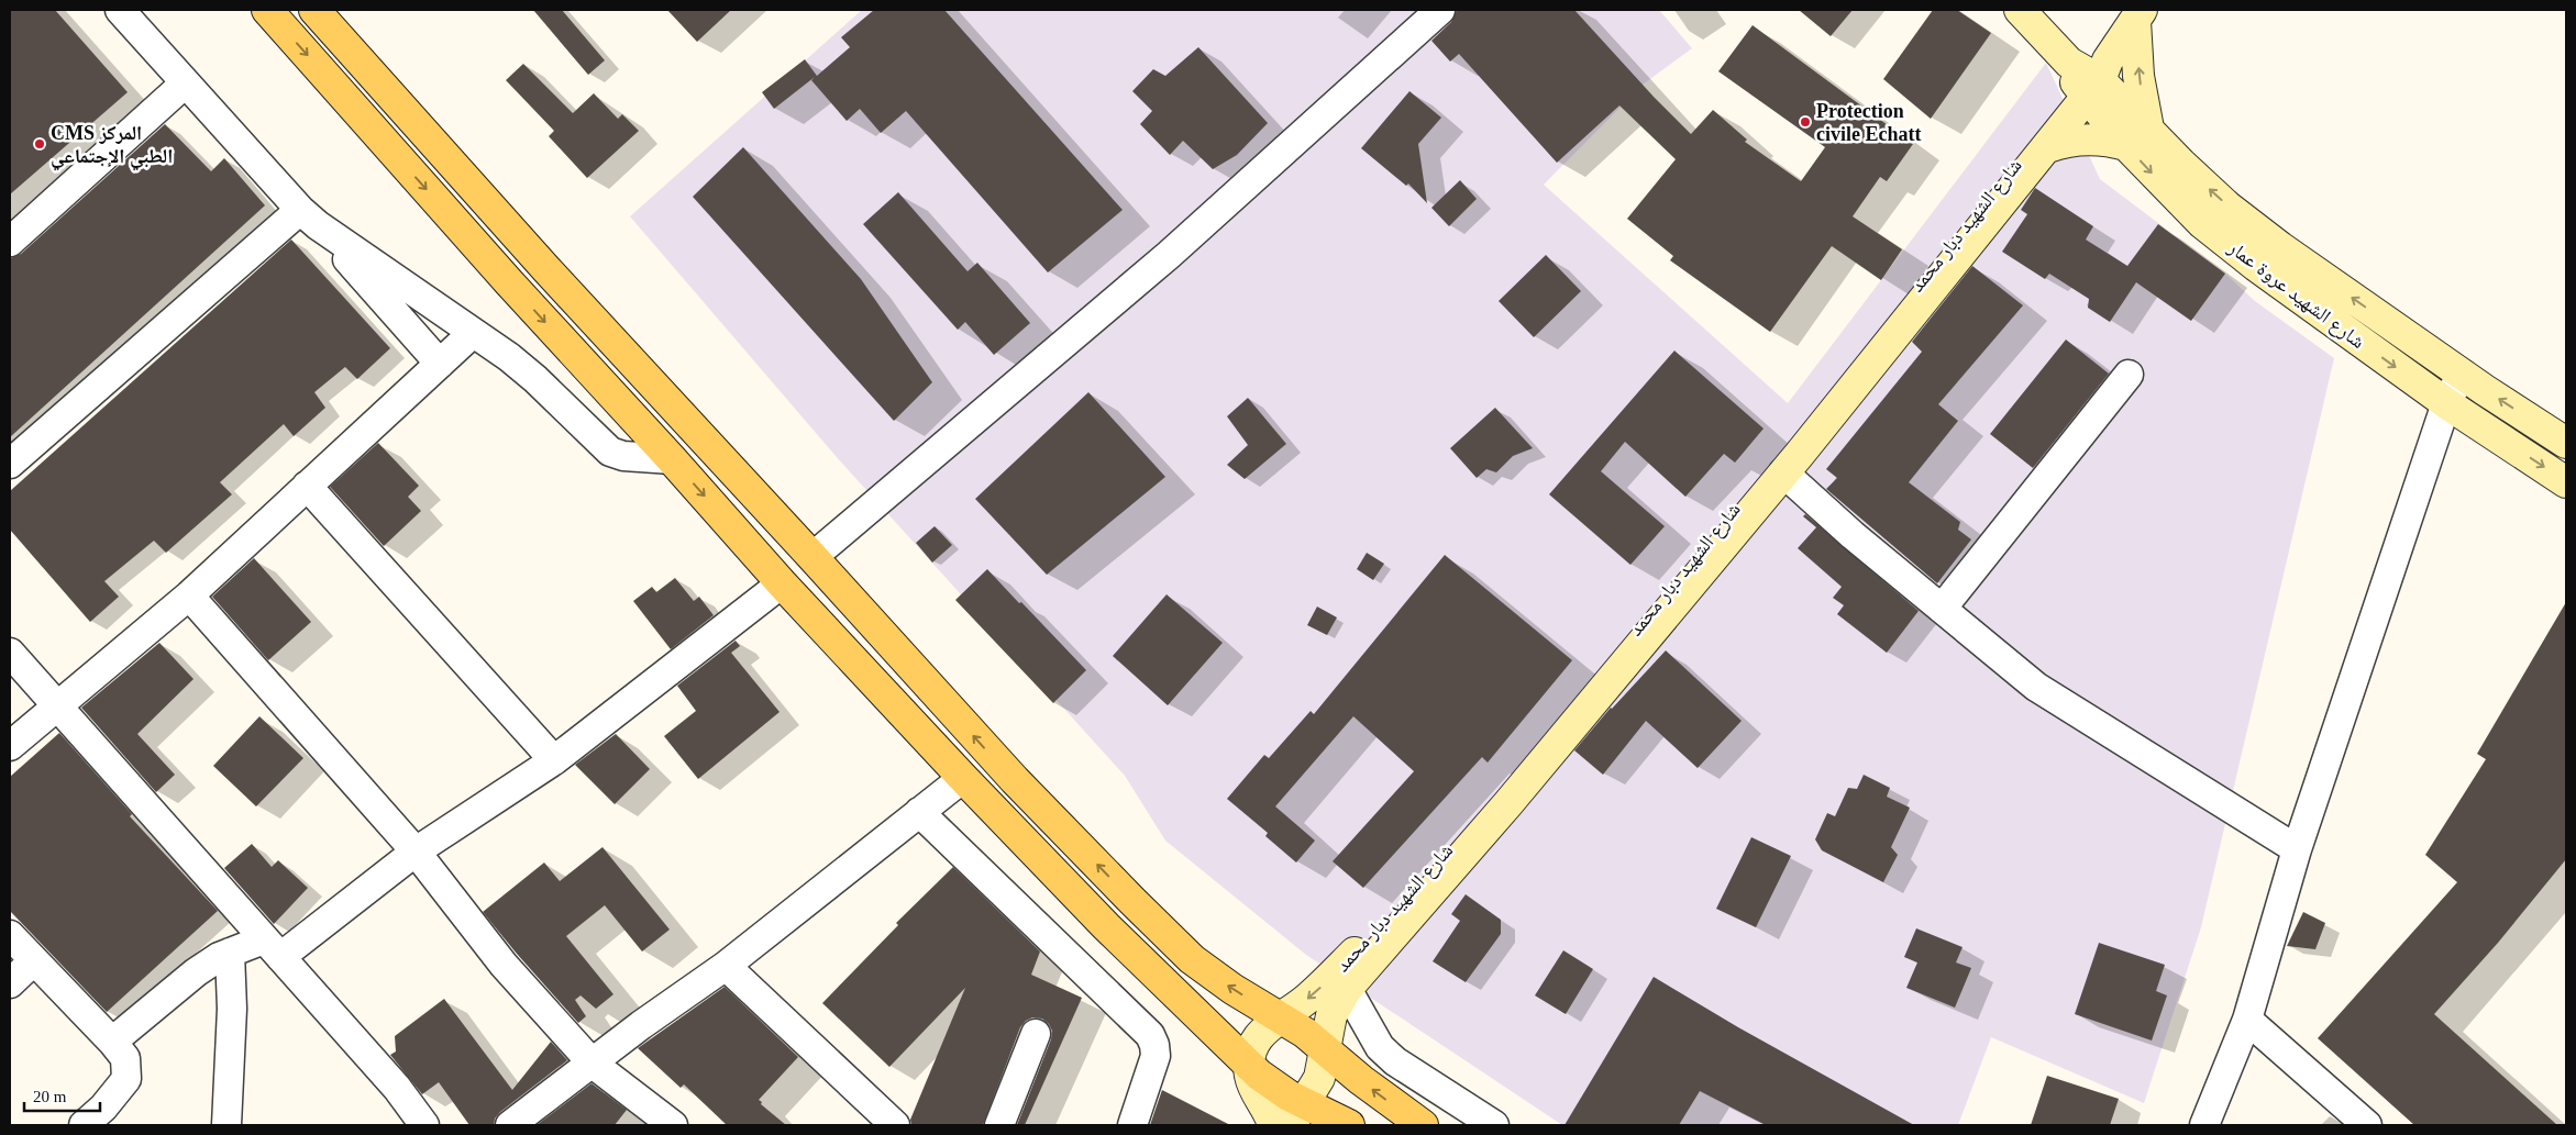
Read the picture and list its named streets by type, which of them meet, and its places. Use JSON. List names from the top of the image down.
{
  "streets": {
    "street": ["شارع الشهيد دبار محمد", "شارع الشهيد عروة عمار"]
  },
  "crossings": [
    ["شارع الشهيد دبار محمد", "شارع الشهيد عروة عمار"]
  ],
  "places": ["Protection civile Echatt", "CMS المركز الطبي الإجتماعي"],
  "scale_bar": "20 m"
}
